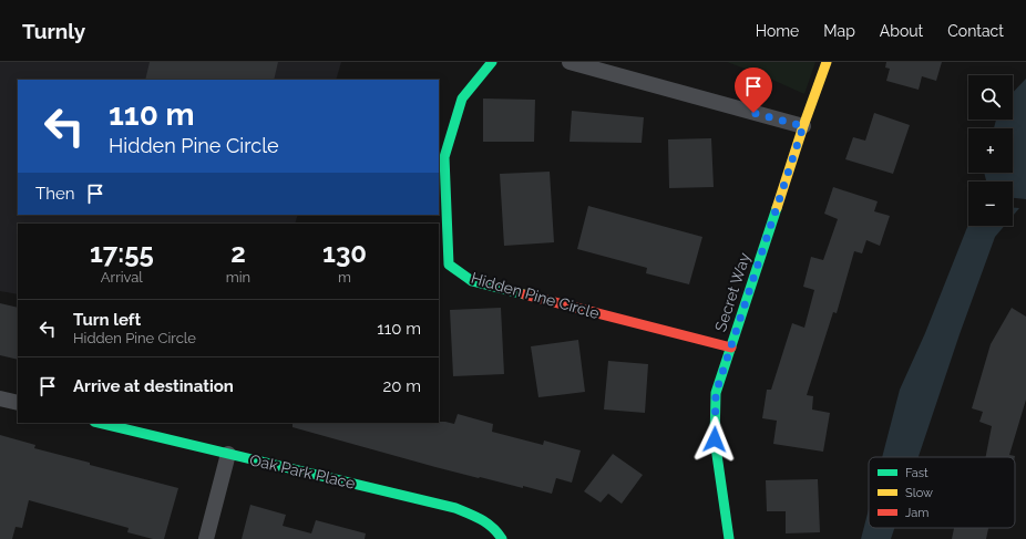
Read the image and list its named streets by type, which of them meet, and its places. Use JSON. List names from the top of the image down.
{
  "streets": {
    "street": ["Secret Way", "Hidden Pine Circle", "Oak Park Place"]
  },
  "crossings": [
    ["Secret Way", "Hidden Pine Circle"]
  ],
  "legend": ["Fast", "Slow", "Jam"],
  "page": {
    "header": "Turnly",
    "nav": [
      "Home",
      "Map",
      "About",
      "Contact"
    ],
    "map_buttons": ["+", "−"],
    "turn": ["110 m", "Hidden Pine Circle"],
    "then": "Then",
    "eta": [
      "17:55",
      "Arrival",
      "2",
      "min",
      "130",
      "m"
    ],
    "list": [
      {
        "name": "Turn left",
        "note": "Hidden Pine Circle",
        "value": "110 m"
      },
      {
        "name": "Arrive at destination",
        "value": "20 m"
      }
    ]
  }
}
